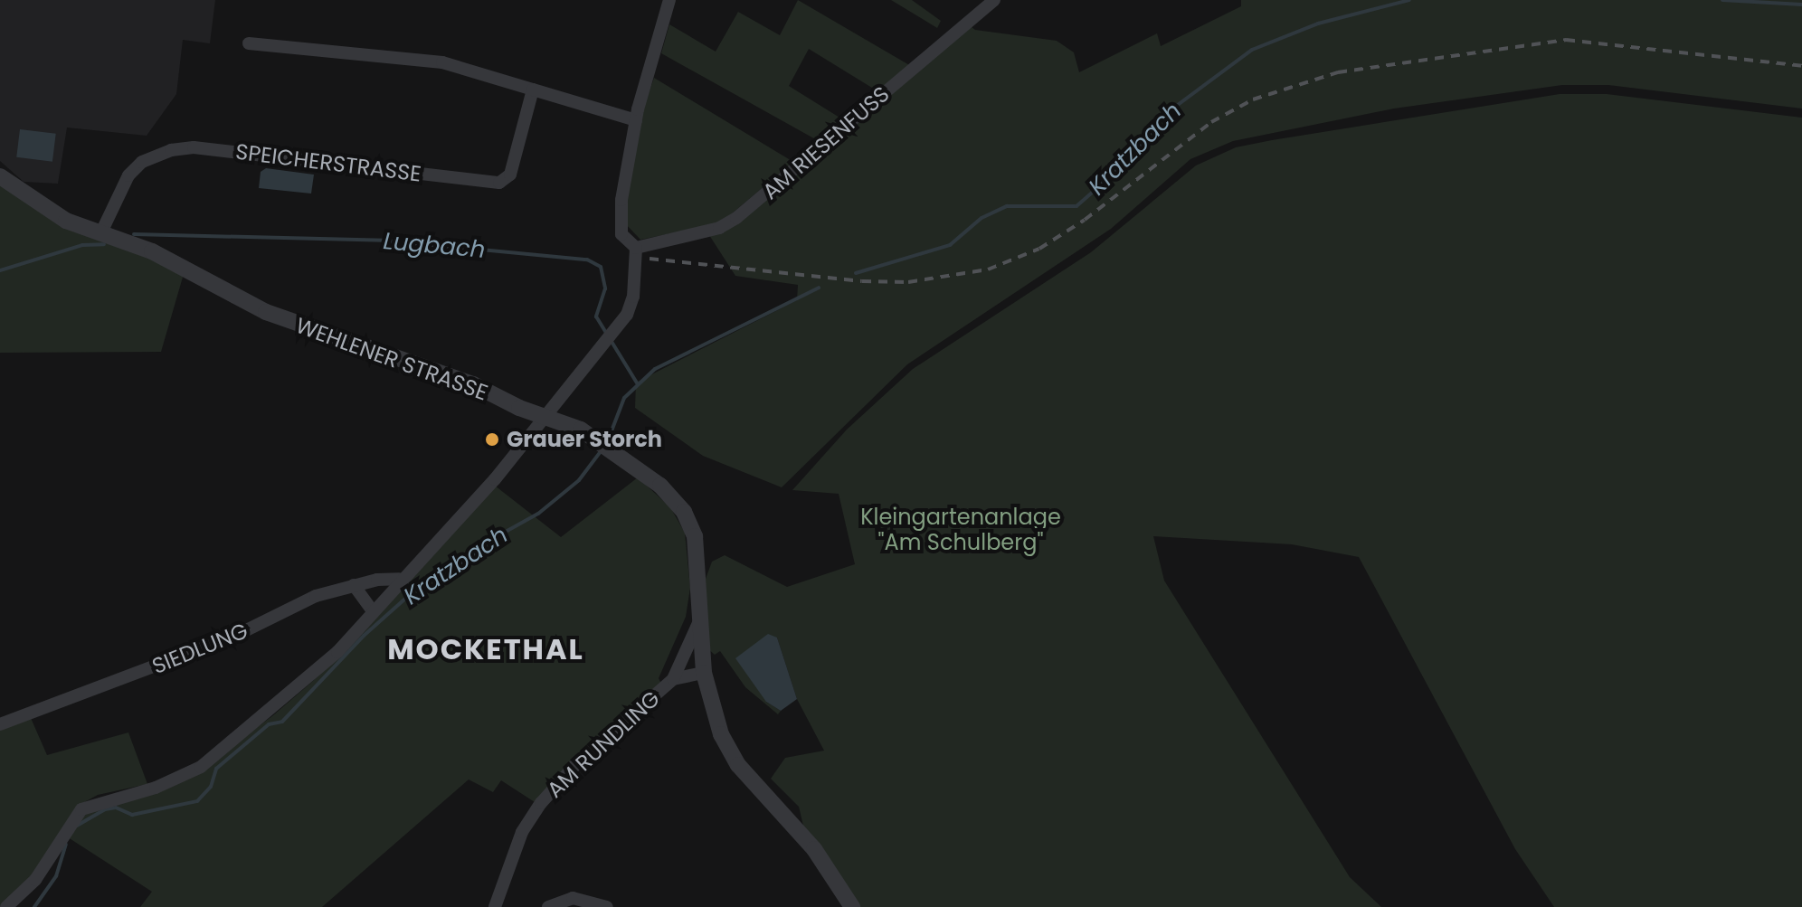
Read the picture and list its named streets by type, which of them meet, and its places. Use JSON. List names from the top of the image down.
{
  "streets": {
    "street": [
      "AM RIESENFUSS",
      "SPEICHERSTRASSE",
      "WEHLENER STRASSE",
      "SIEDLUNG",
      "AM RUNDLING"
    ]
  },
  "crossings": [
    ["SPEICHERSTRASSE", "WEHLENER STRASSE"],
    ["WEHLENER STRASSE", "AM RUNDLING"]
  ],
  "districts": ["MOCKETHAL"],
  "water": ["Kratzbach", "Lugbach"],
  "parks": ["Kleingartenanlage \"Am Schulberg\""],
  "places": ["Grauer Storch"]
}
